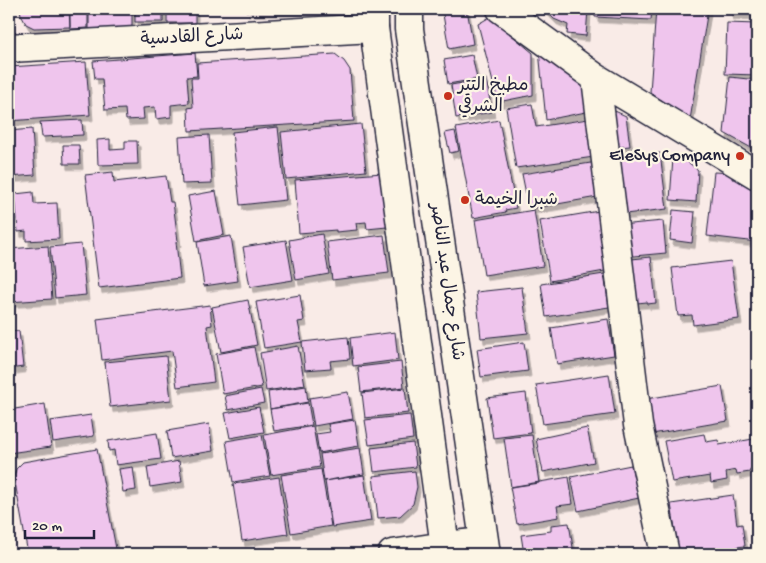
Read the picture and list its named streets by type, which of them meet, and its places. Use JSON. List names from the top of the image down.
{
  "streets": {
    "main road": ["شارع القادسية", "شارع جمال عبد الناصر"]
  },
  "crossings": [
    ["شارع القادسية", "شارع جمال عبد الناصر"]
  ],
  "places": ["مطبخ التتر الشرقي", "EleSys Company", "شبرا الخيمة"],
  "scale_bar": "20 m"
}
